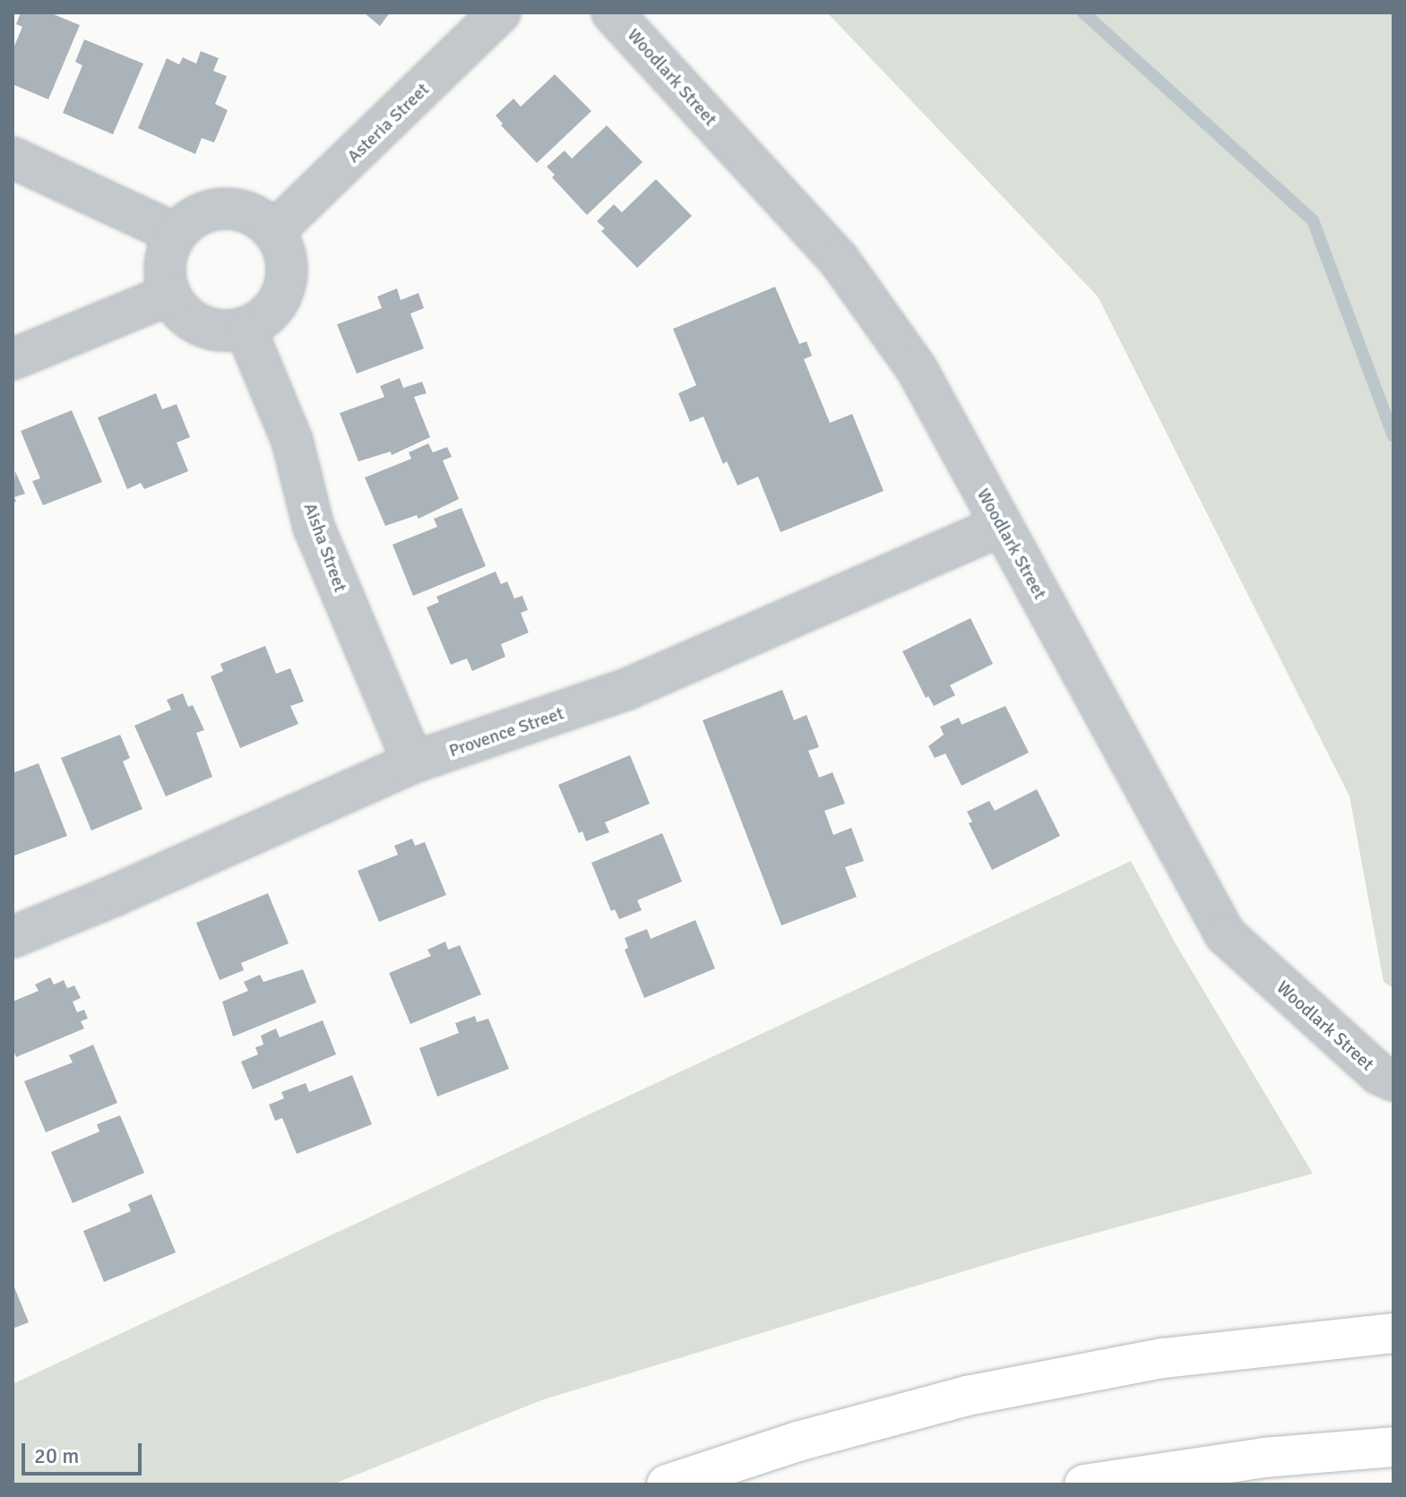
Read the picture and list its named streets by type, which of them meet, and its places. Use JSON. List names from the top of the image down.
{
  "streets": {
    "street": [
      "Woodlark Street",
      "Asteria Street",
      "Aisha Street",
      "Provence Street"
    ]
  },
  "crossings": [
    ["Woodlark Street", "Provence Street"],
    ["Asteria Street", "Aisha Street"],
    ["Aisha Street", "Provence Street"]
  ],
  "scale_bar": "20 m"
}
